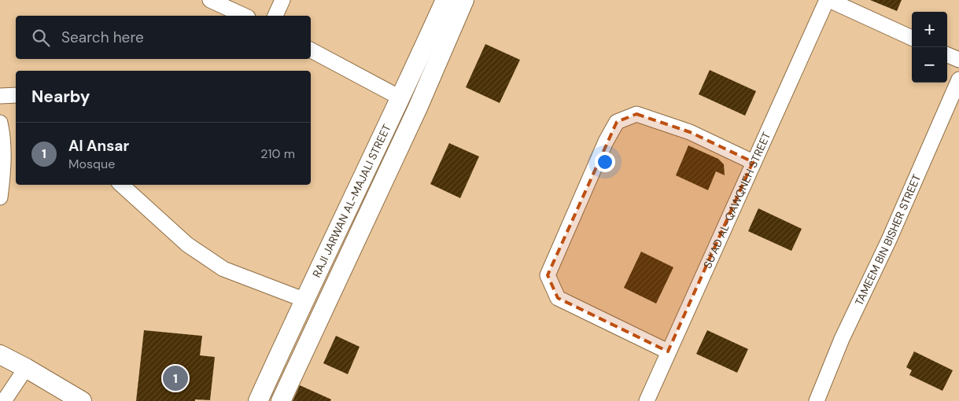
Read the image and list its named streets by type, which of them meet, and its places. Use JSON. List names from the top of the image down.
{
  "streets": {
    "street": ["RAJI JARWAN AL-MAJALI STREET", "SU‘AD AL-QAWQNEH STREET", "TAMEEM BIN BISHER STREET"]
  },
  "page": {
    "map_buttons": ["+", "−"],
    "search": "Search here",
    "heading": "Nearby",
    "list": [
      {
        "mark": "1",
        "name": "Al Ansar",
        "note": "Mosque",
        "value": "210 m"
      }
    ],
    "pins": "1"
  }
}
